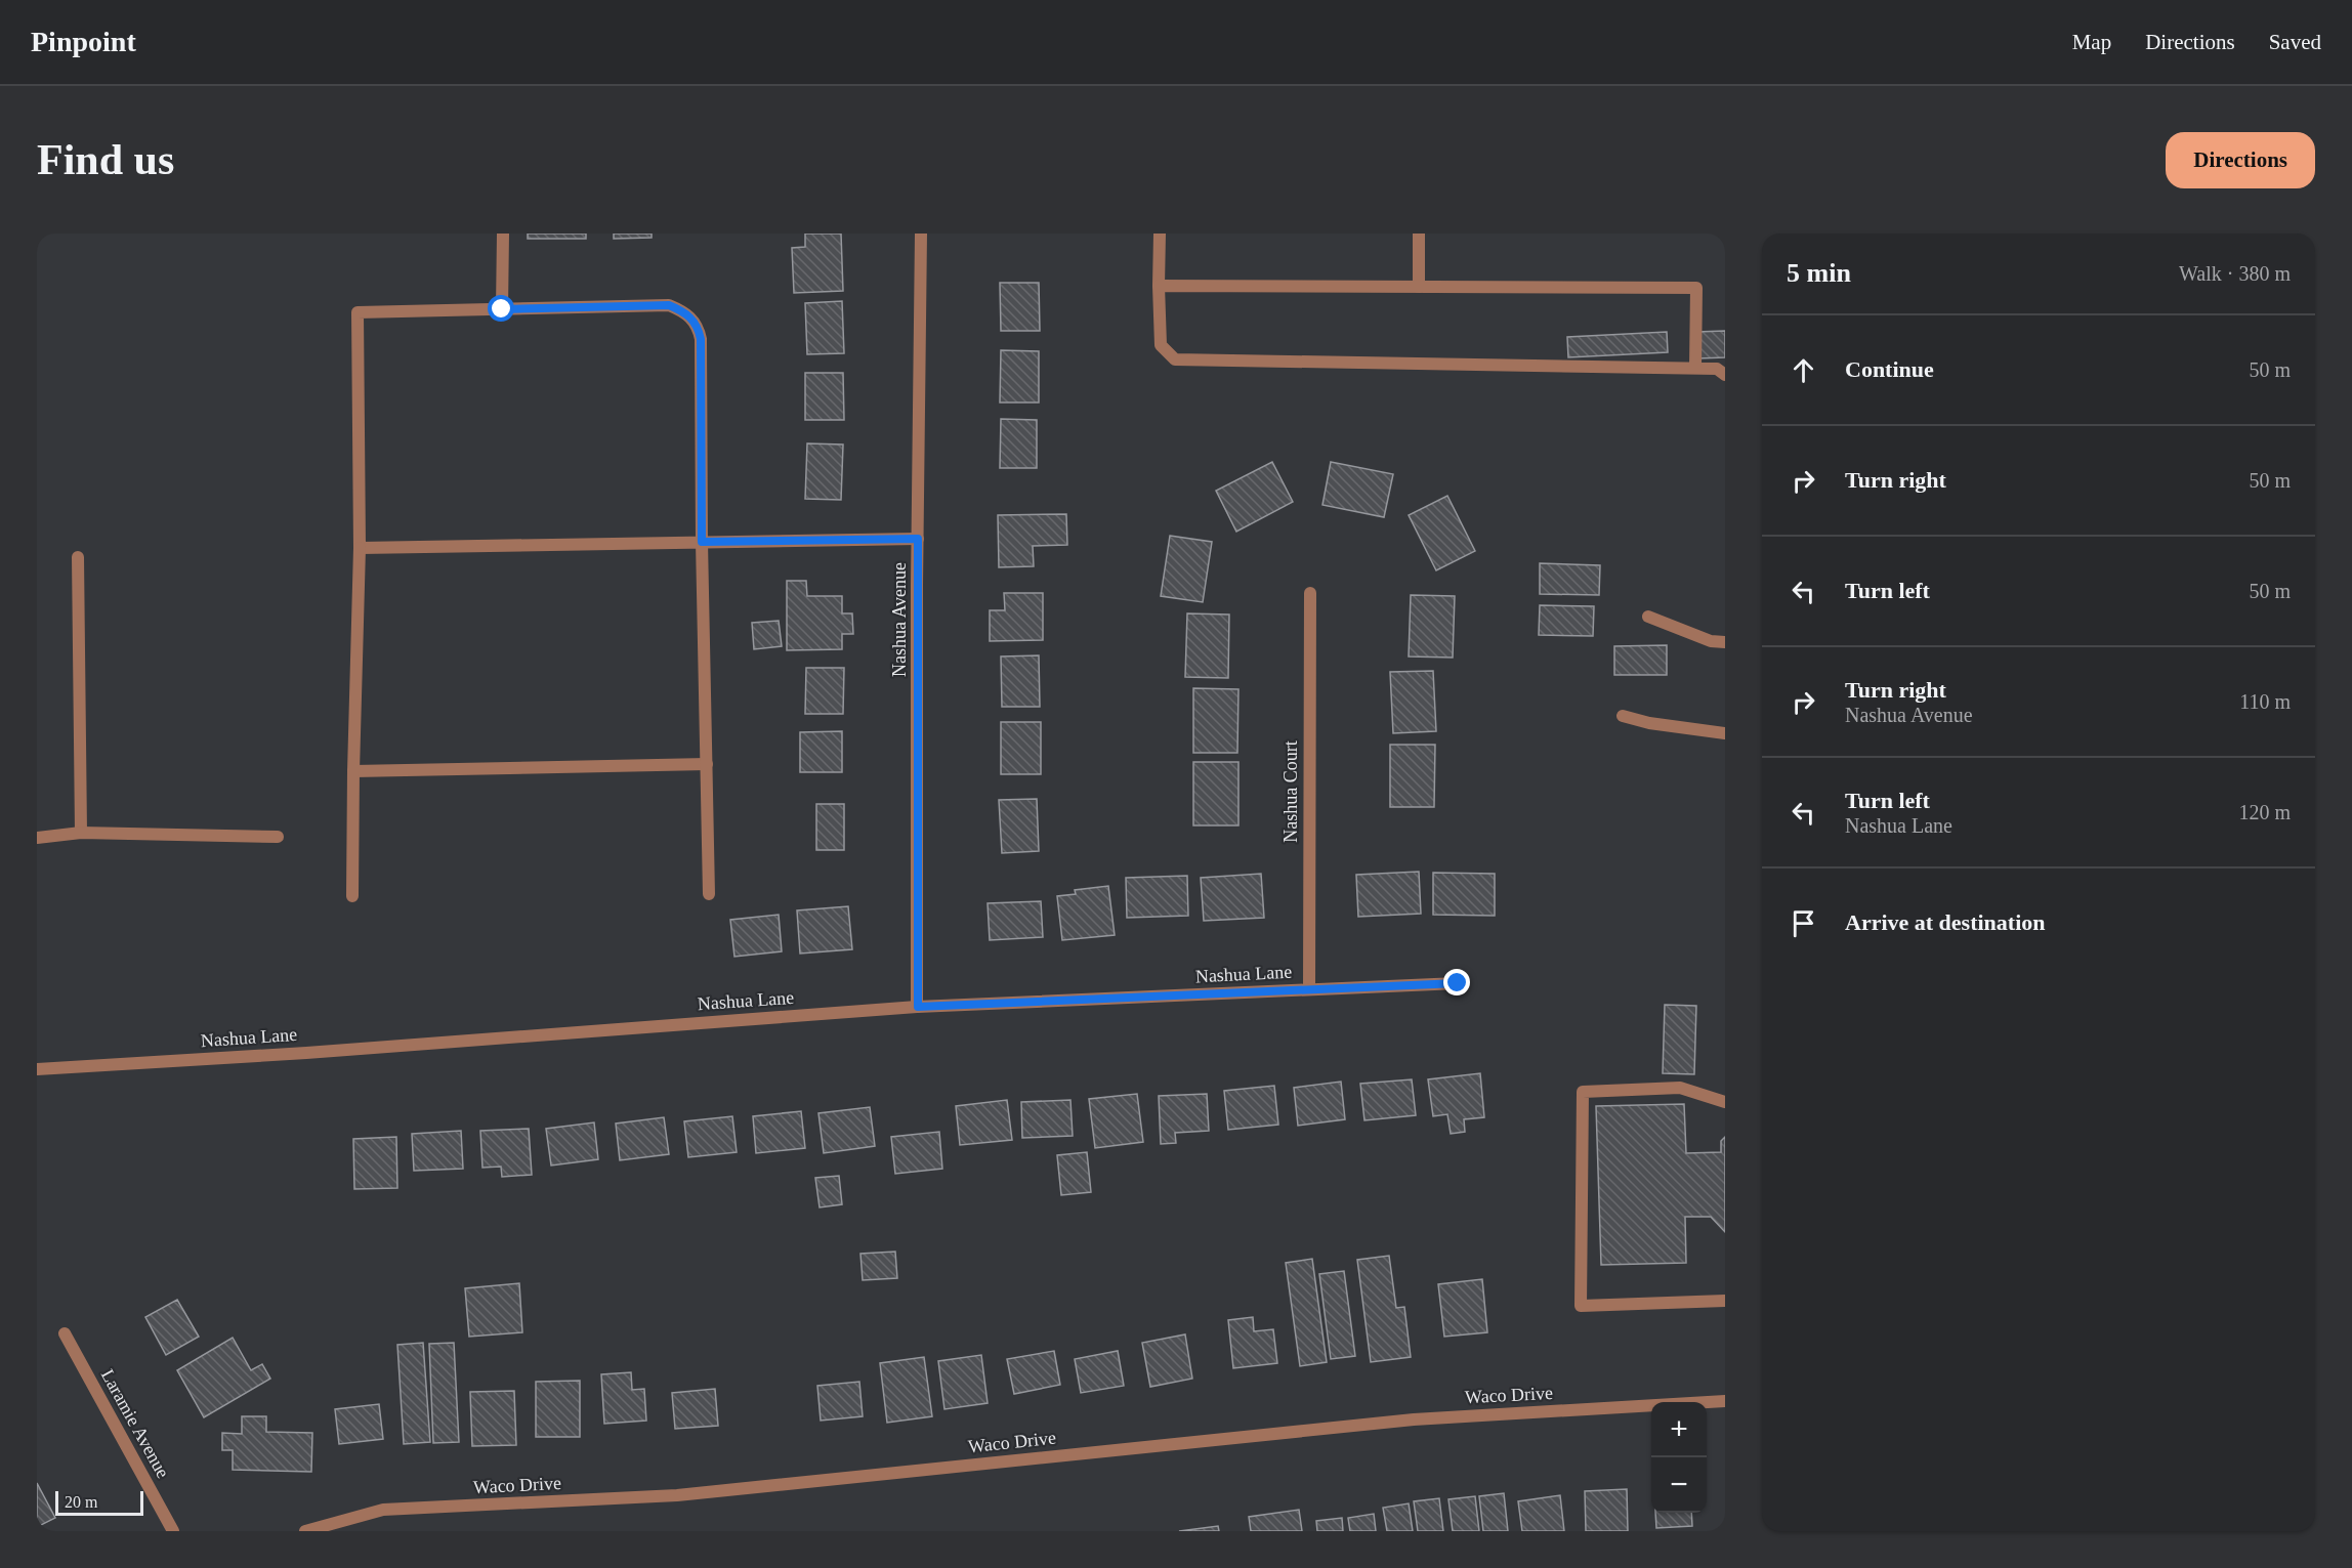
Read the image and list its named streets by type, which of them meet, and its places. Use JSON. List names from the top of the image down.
{
  "streets": {
    "street": [
      "Nashua Avenue",
      "Nashua Court",
      "Nashua Lane",
      "Waco Drive",
      "Laramie Avenue"
    ]
  },
  "crossings": [
    ["Nashua Avenue", "Nashua Lane"],
    ["Nashua Court", "Nashua Lane"]
  ],
  "scale_bar": "20 m",
  "page": {
    "header": "Pinpoint",
    "nav": ["Map", "Directions", "Saved"],
    "buttons": "Directions",
    "title": "Find us",
    "heading": ["5 min", "Walk · 380 m"],
    "list": [
      ["Continue", "50 m"],
      ["Turn right", "50 m"],
      ["Turn left", "50 m"],
      ["Turn right", "Nashua Avenue", "110 m"],
      ["Turn left", "Nashua Lane", "120 m"],
      "Arrive at destination"
    ],
    "map_buttons": ["+", "−"],
    "scale": "20 m"
  }
}
